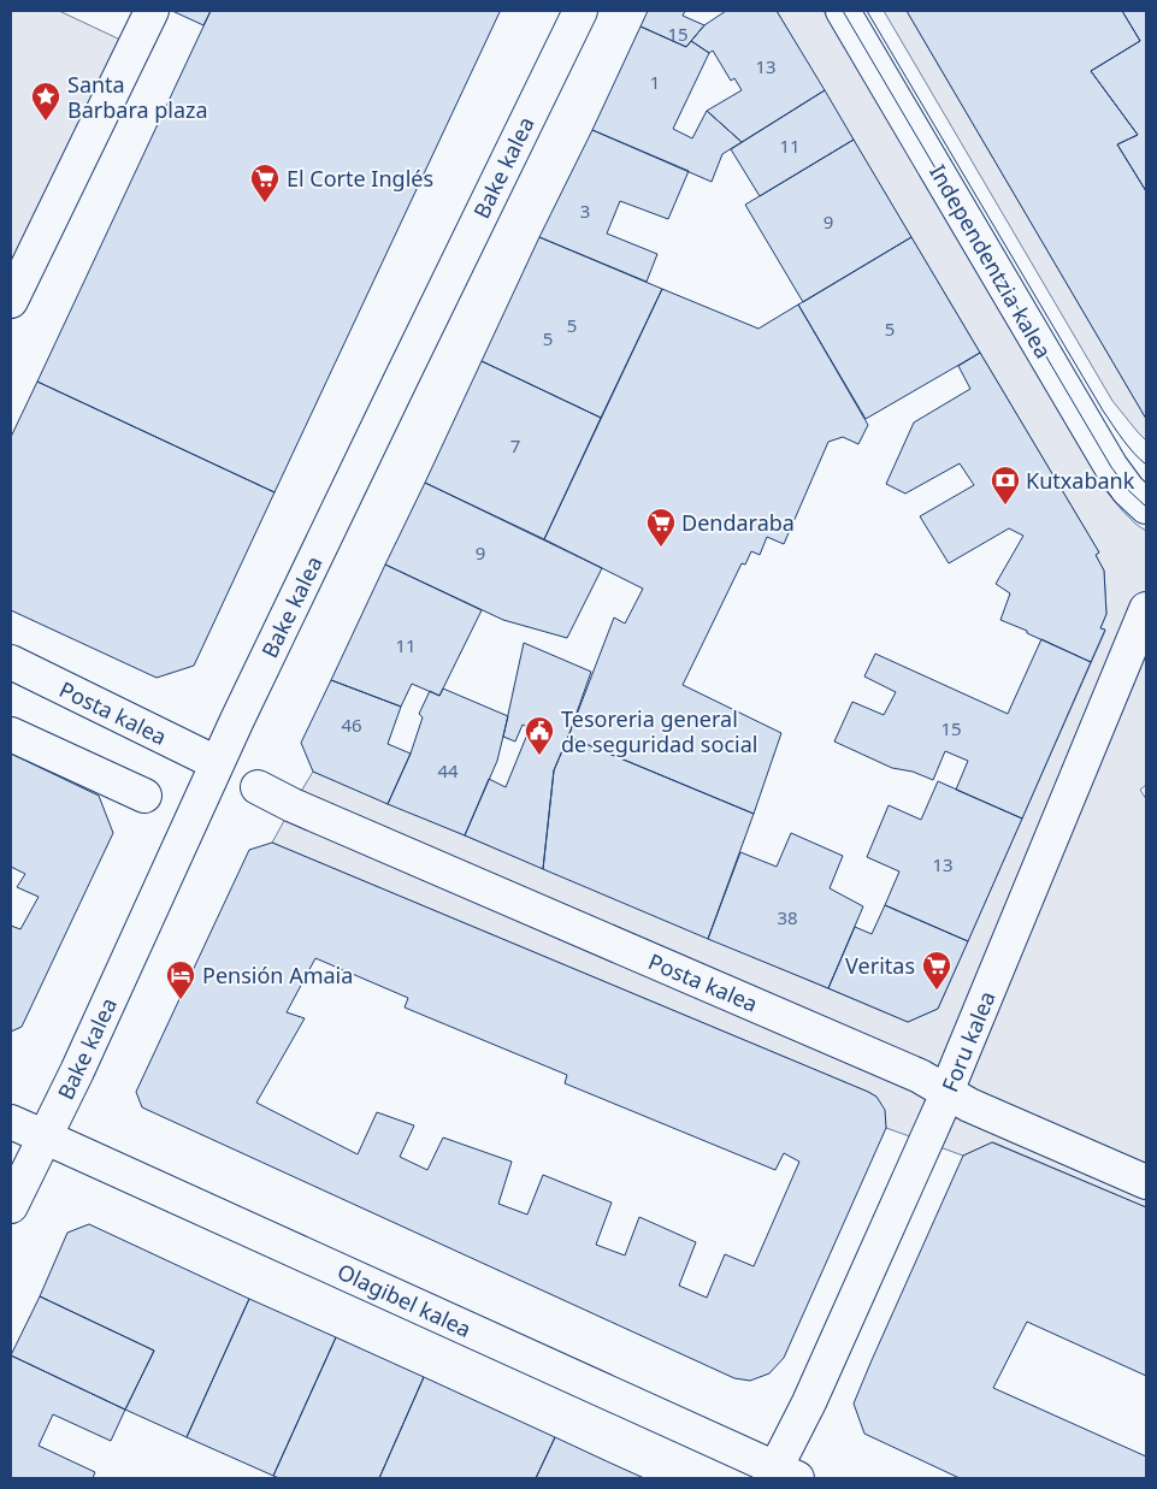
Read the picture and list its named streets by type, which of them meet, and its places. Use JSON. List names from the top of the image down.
{
  "streets": {
    "street": [
      "Bake kalea",
      "Independentzia kalea",
      "Posta kalea",
      "Foru kalea",
      "Olagibel kalea"
    ]
  },
  "crossings": [
    ["Bake kalea", "Posta kalea"],
    ["Bake kalea", "Olagibel kalea"],
    ["Posta kalea", "Foru kalea"],
    ["Foru kalea", "Olagibel kalea"]
  ],
  "places": {
    "place": ["Santa Barbara plaza"],
    "supermarket": ["El Corte Inglés", "Dendaraba", "Veritas"],
    "bank": ["Kutxabank"],
    "public building": ["Tesoreria general de seguridad social"],
    "hotel": ["Pensión Amaia"]
  },
  "house_numbers": [
    "15",
    "13",
    "1",
    "11",
    "3",
    "9",
    "5",
    "5",
    "5",
    "7",
    "9",
    "11",
    "46",
    "15",
    "44",
    "13",
    "38"
  ]
}
